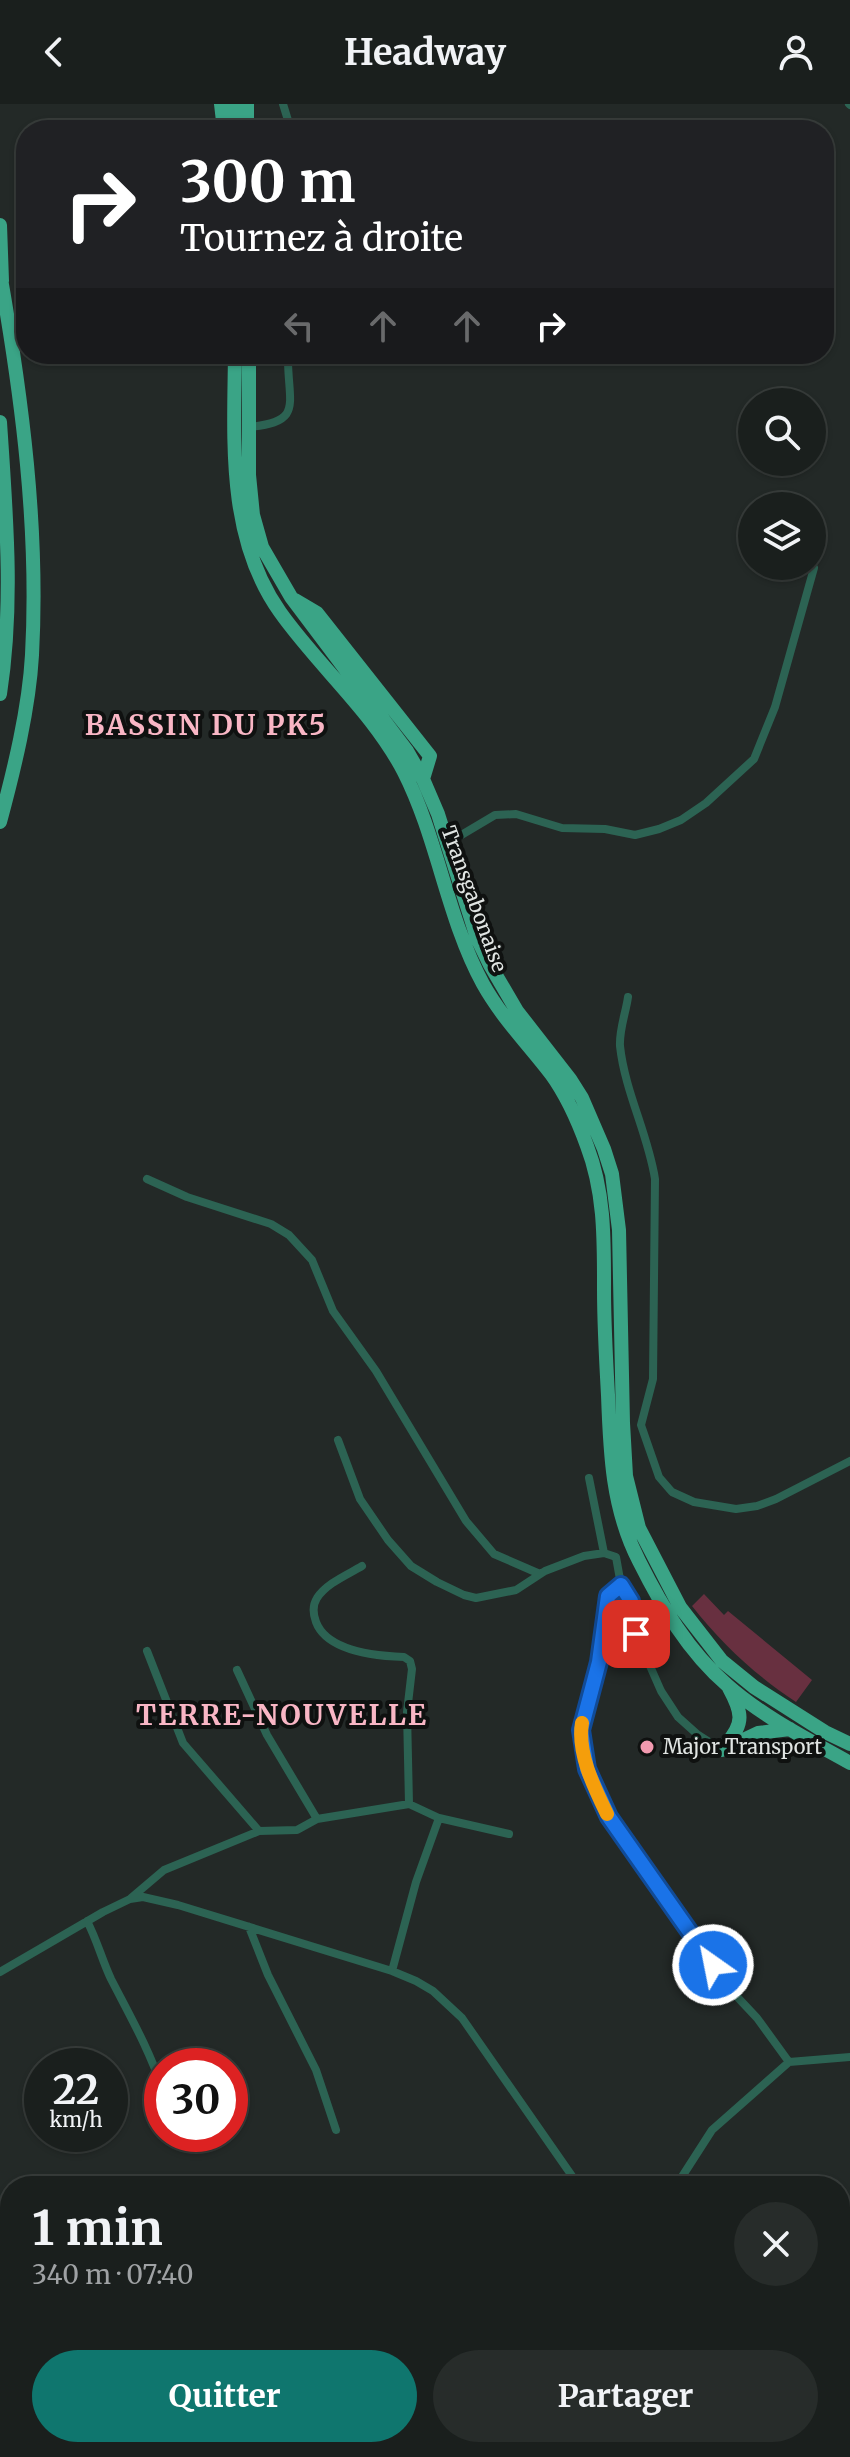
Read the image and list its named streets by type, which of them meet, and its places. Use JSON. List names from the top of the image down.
{
  "streets": {
    "highway": ["Transgabonaise"]
  },
  "districts": ["BASSIN DU PK5", "TERRE-NOUVELLE"],
  "places": ["Major Transport"],
  "page": {
    "header": "Headway",
    "turn": ["300 m", "Tournez à droite"],
    "speed": "22 km/h",
    "limit": "30",
    "heading": ["1 min", "340 m · 07:40"],
    "buttons": ["Quitter", "Partager"]
  }
}
